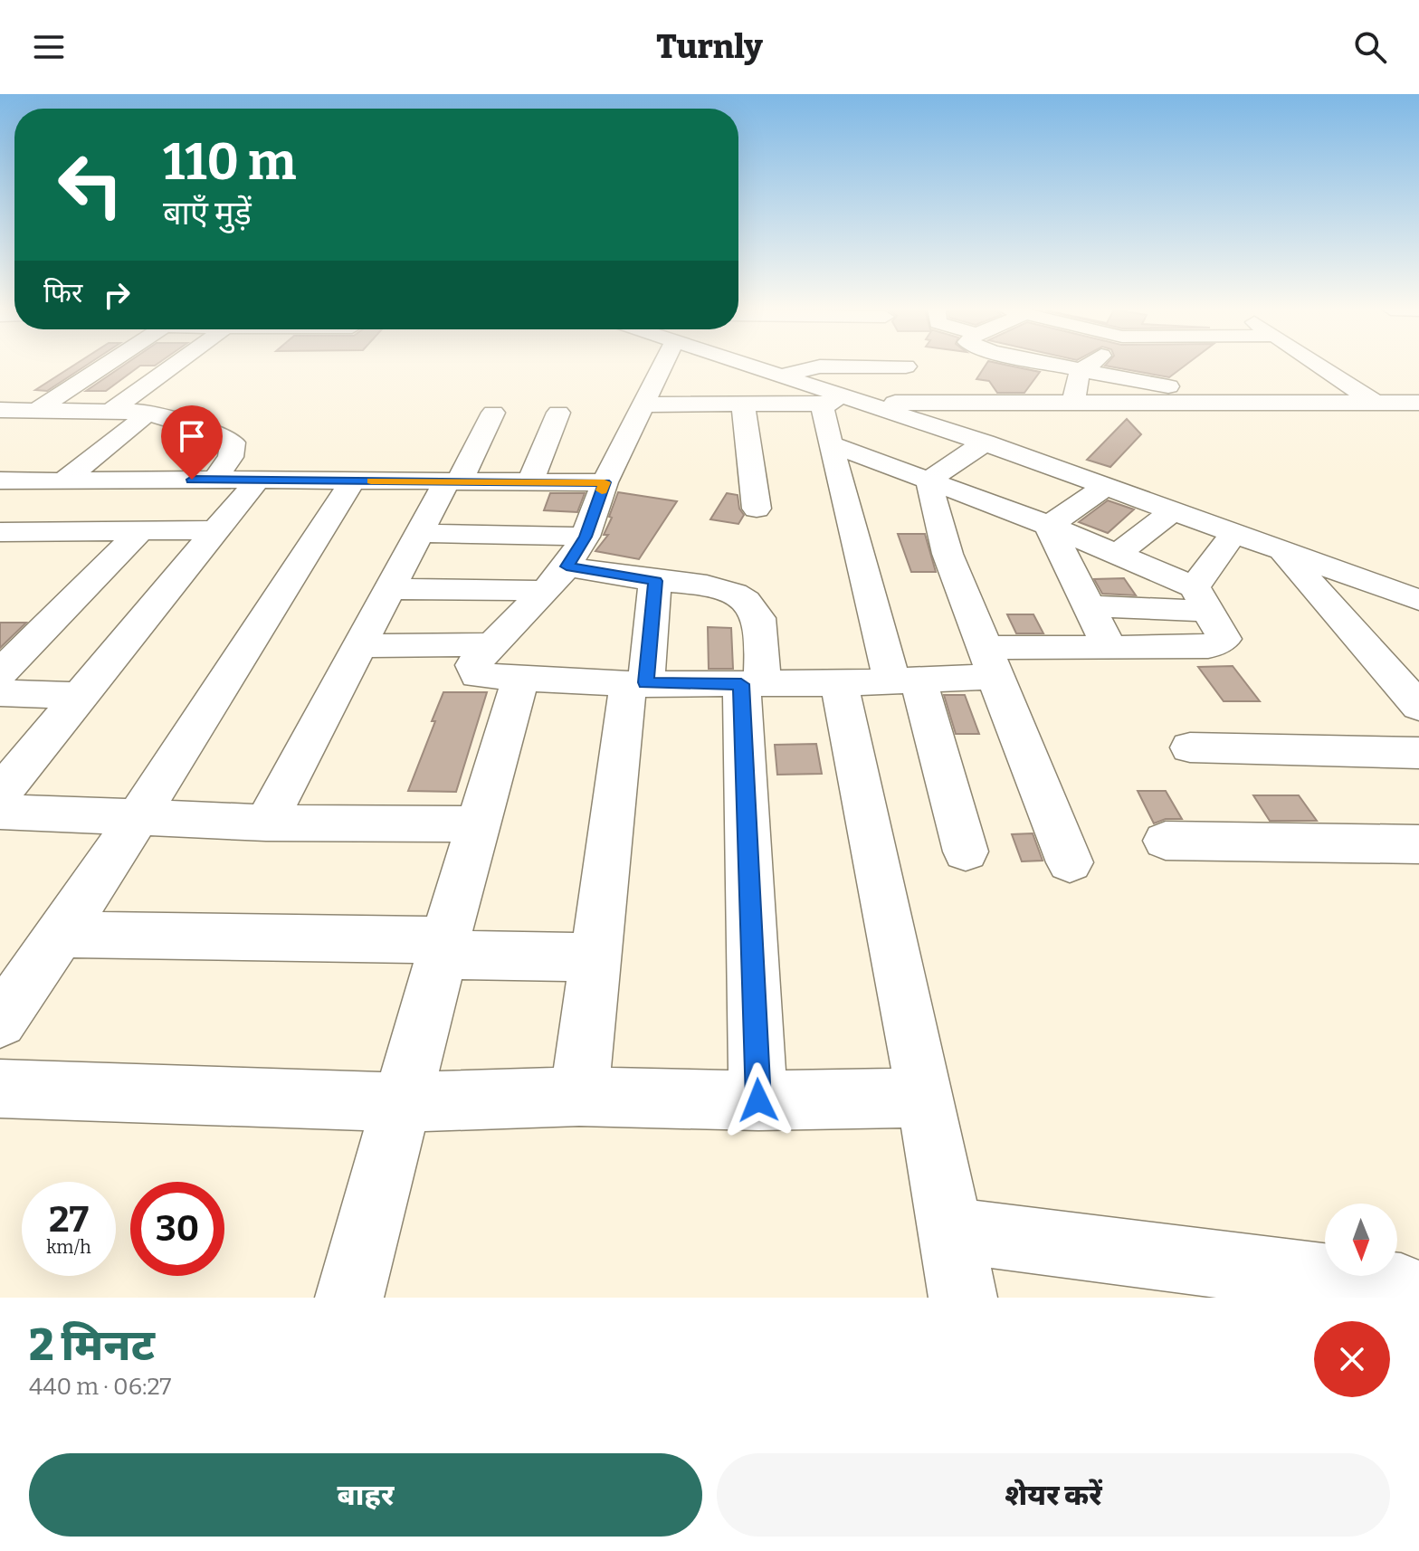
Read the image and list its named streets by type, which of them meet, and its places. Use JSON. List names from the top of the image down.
{
  "north": "bottom",
  "page": {
    "header": "Turnly",
    "turn": ["110 m", "बाएँ मुड़ें"],
    "then": "फिर",
    "speed": "27 km/h",
    "limit": "30",
    "heading": ["2 मिनट", "440 m · 06:27"],
    "buttons": ["बाहर", "शेयर करें"]
  }
}
